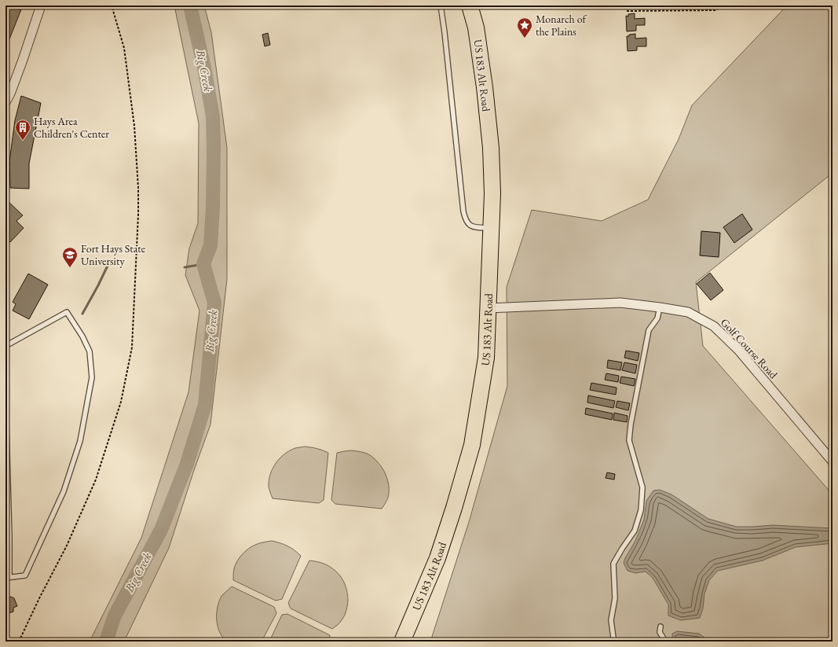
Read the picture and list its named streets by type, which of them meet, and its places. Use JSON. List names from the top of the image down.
{
  "streets": {
    "highway": ["US 183 Alt Road"],
    "street": ["Golf Course Road"]
  },
  "crossings": [
    ["US 183 Alt Road", "Golf Course Road"]
  ],
  "water": ["Big Creek"],
  "places": {
    "place": ["Monarch of the Plains"],
    "building": ["Hays Area Children's Center"],
    "school or university": ["Fort Hays State University"]
  }
}
